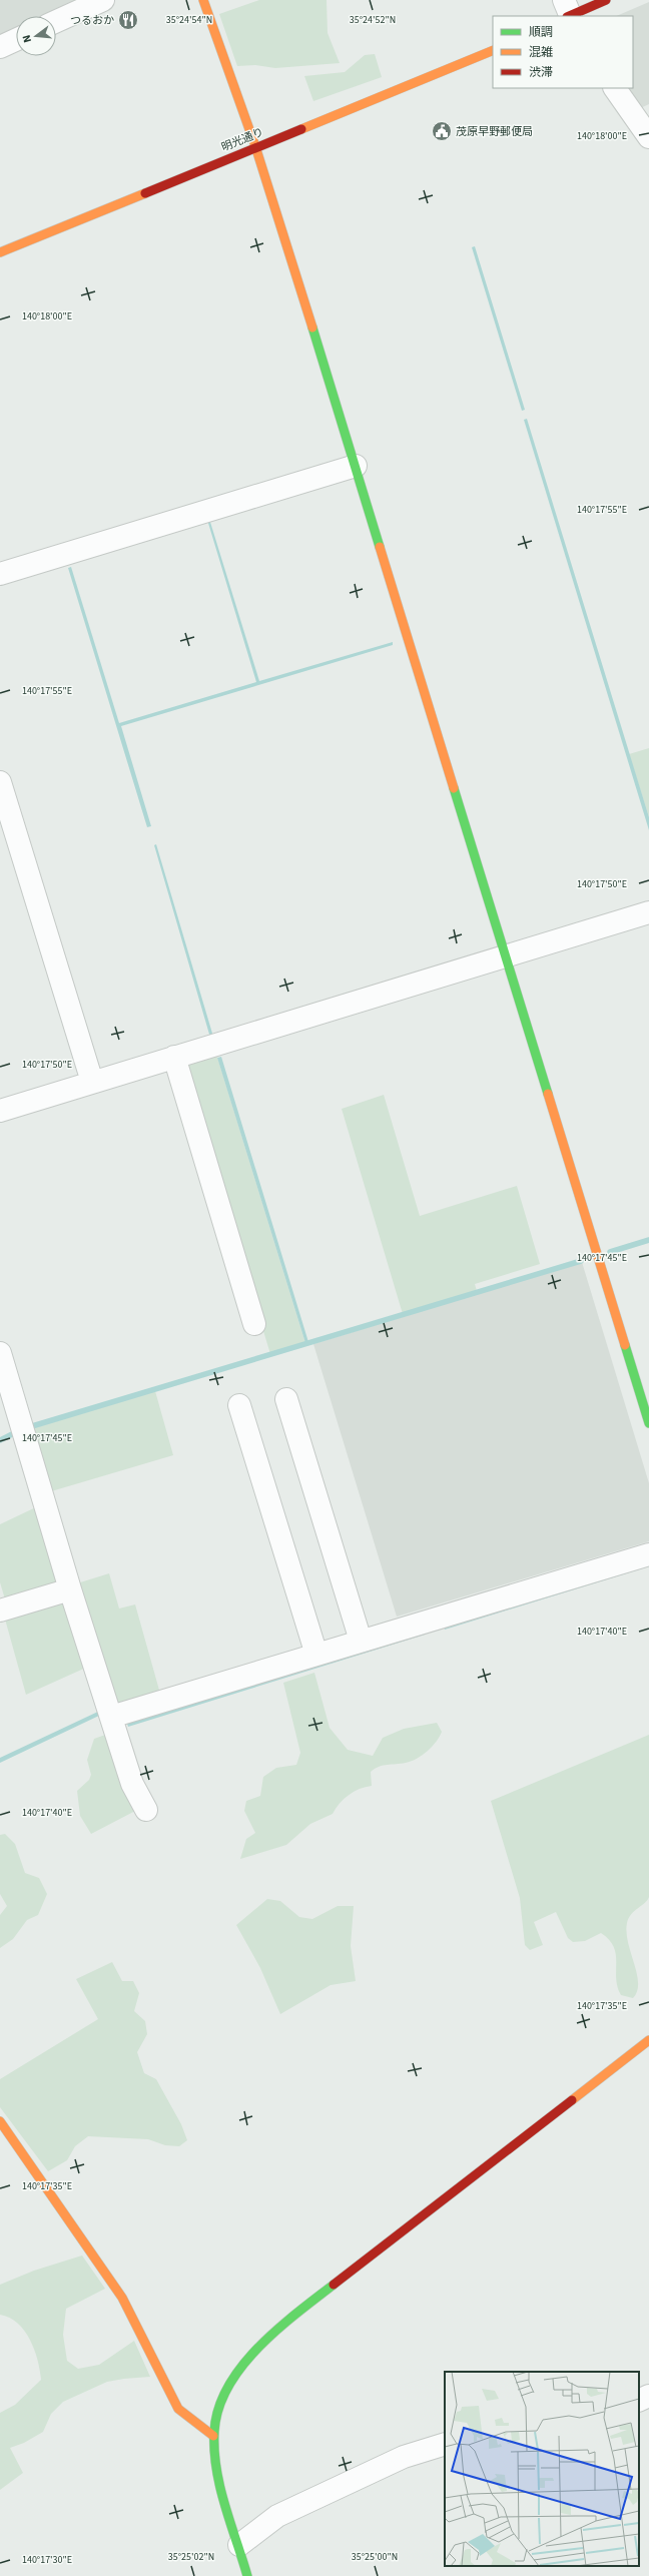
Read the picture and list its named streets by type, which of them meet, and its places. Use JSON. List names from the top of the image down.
{
  "streets": {
    "street": ["明光通り"]
  },
  "places": {
    "restaurant": ["つるおか"],
    "public building": ["茂原早野郵便局"]
  },
  "legend": ["順調", "混雑", "渋滞"],
  "north": "left",
  "coordinates": [
    "35°24'54\"N",
    "35°24'52\"N",
    "140°18'00\"E",
    "140°17'55\"E",
    "140°17'50\"E",
    "140°17'45\"E",
    "140°17'40\"E",
    "140°17'35\"E",
    "35°25'02\"N",
    "35°25'00\"N",
    "140°17'30\"E"
  ]
}
